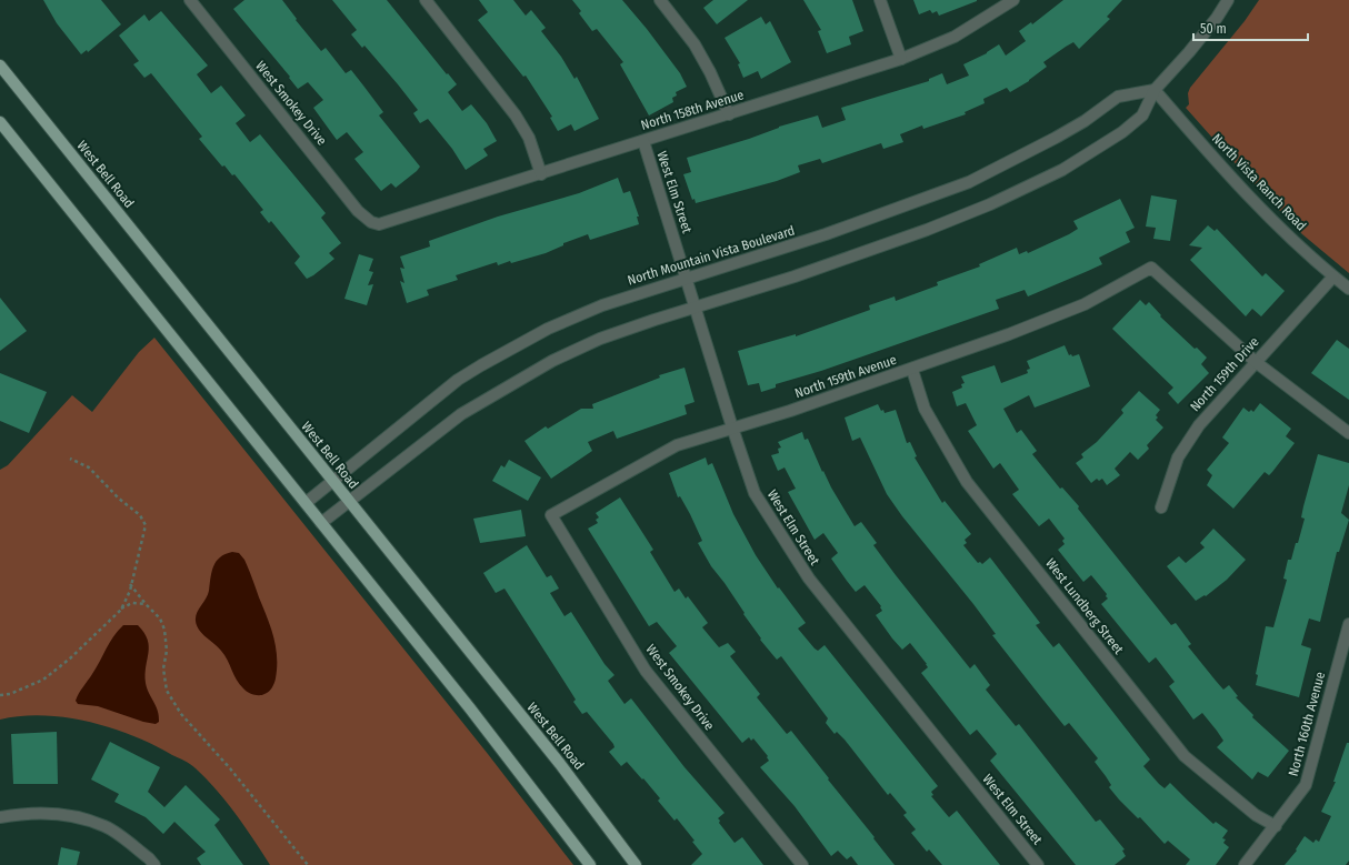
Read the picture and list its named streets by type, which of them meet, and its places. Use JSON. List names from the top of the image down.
{
  "streets": {
    "main road": ["West Bell Road"],
    "street": [
      "West Smokey Drive",
      "North 158th Avenue",
      "North Vista Ranch Road",
      "West Elm Street",
      "North Mountain Vista Boulevard",
      "North 159th Drive",
      "North 159th Avenue",
      "West Lundberg Street",
      "North 160th Avenue"
    ]
  },
  "crossings": [
    ["West Smokey Drive", "North 158th Avenue"],
    ["West Smokey Drive", "North 159th Avenue"],
    ["North 158th Avenue", "West Elm Street"],
    ["West Bell Road", "North Mountain Vista Boulevard"],
    ["North Vista Ranch Road", "North Mountain Vista Boulevard"],
    ["North Vista Ranch Road", "North 159th Drive"],
    ["West Elm Street", "North Mountain Vista Boulevard"],
    ["West Elm Street", "North 159th Avenue"],
    ["North 159th Drive", "North 159th Avenue"],
    ["North 159th Avenue", "West Lundberg Street"],
    ["West Lundberg Street", "North 160th Avenue"]
  ],
  "scale_bar": "50 m"
}
